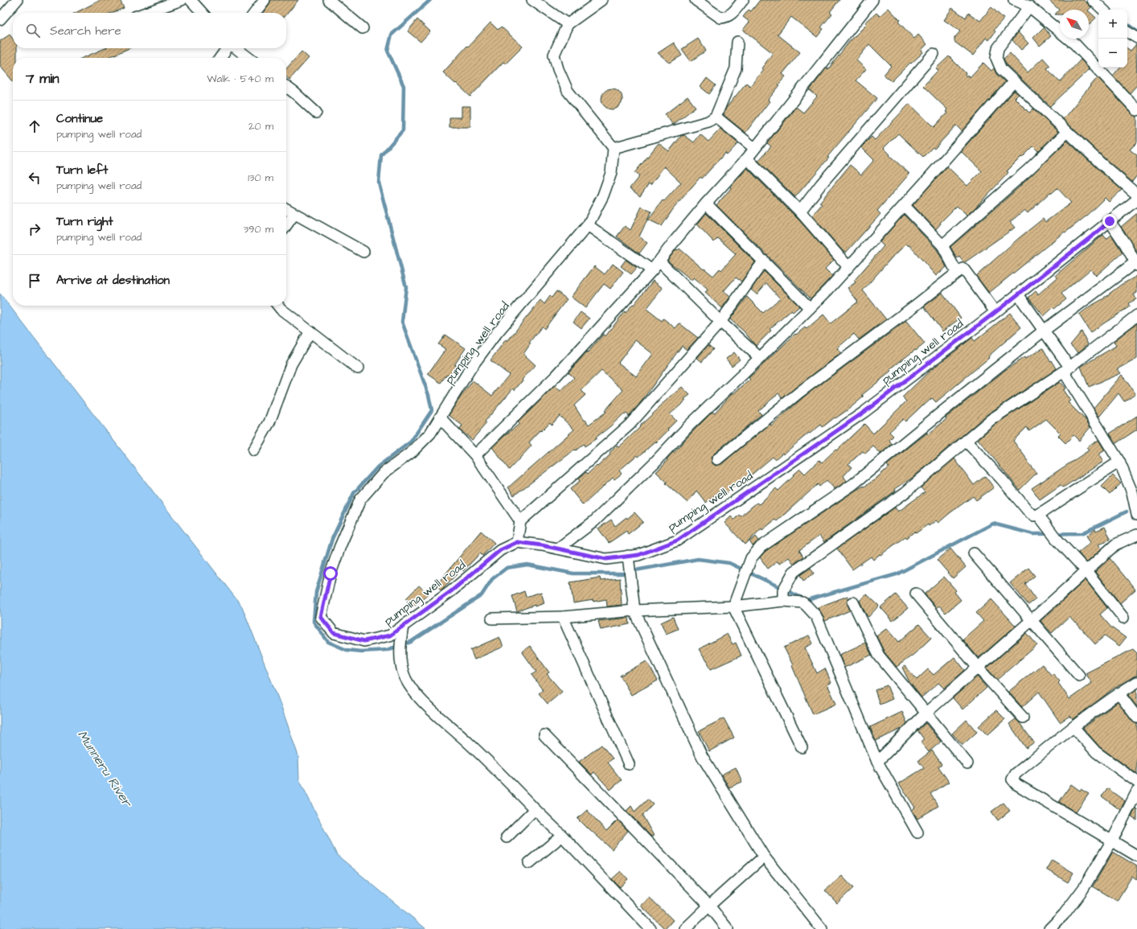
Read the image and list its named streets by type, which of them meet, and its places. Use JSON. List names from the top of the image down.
{
  "streets": {
    "street": ["pumping well road"]
  },
  "water": ["Munneru River"],
  "north": "top left",
  "page": {
    "map_buttons": ["+", "−"],
    "search": "Search here",
    "heading": ["7 min", "Walk · 540 m"],
    "list": [
      ["Continue", "pumping well road", "20 m"],
      ["Turn left", "pumping well road", "130 m"],
      ["Turn right", "pumping well road", "390 m"],
      "Arrive at destination"
    ]
  }
}
